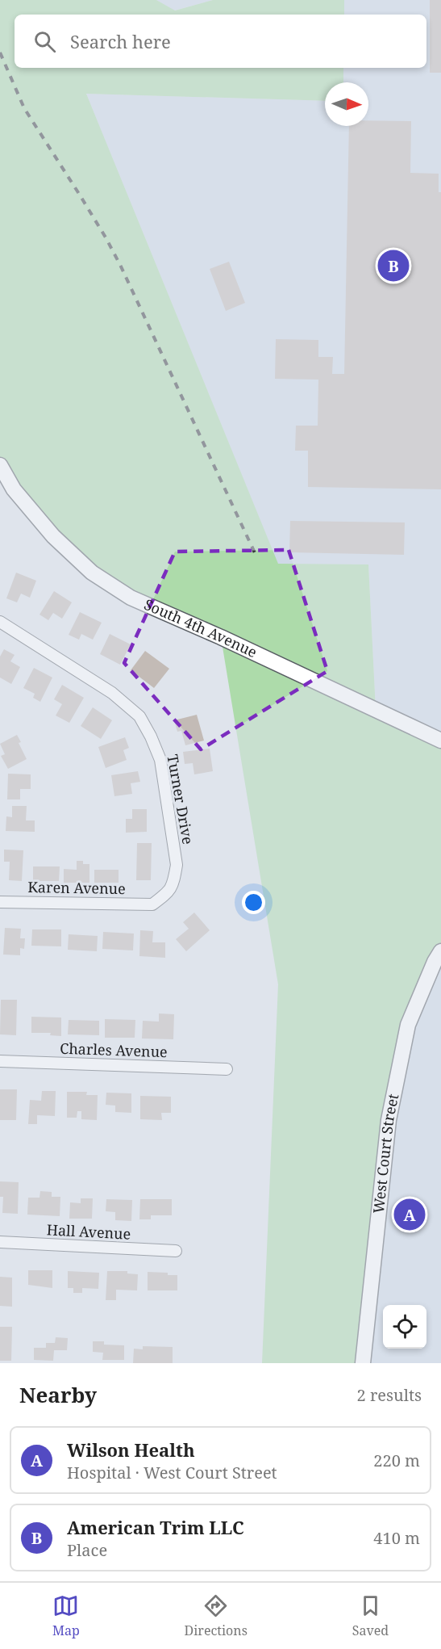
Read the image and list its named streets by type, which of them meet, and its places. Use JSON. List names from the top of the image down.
{
  "streets": {
    "street": [
      "South 4th Avenue",
      "Turner Drive",
      "Karen Avenue",
      "Charles Avenue",
      "West Court Street",
      "Hall Avenue"
    ]
  },
  "crossings": [
    ["Turner Drive", "Karen Avenue"]
  ],
  "north": "right",
  "page": {
    "search": "Search here",
    "pins": ["B", "A"],
    "heading": ["Nearby", "2 results"],
    "list": [
      {
        "mark": "A",
        "name": "Wilson Health",
        "note": "Hospital · West Court Street",
        "value": "220 m"
      },
      {
        "mark": "B",
        "name": "American Trim LLC",
        "note": "Place",
        "value": "410 m"
      }
    ],
    "nav": ["Map", "Directions", "Saved"]
  }
}
